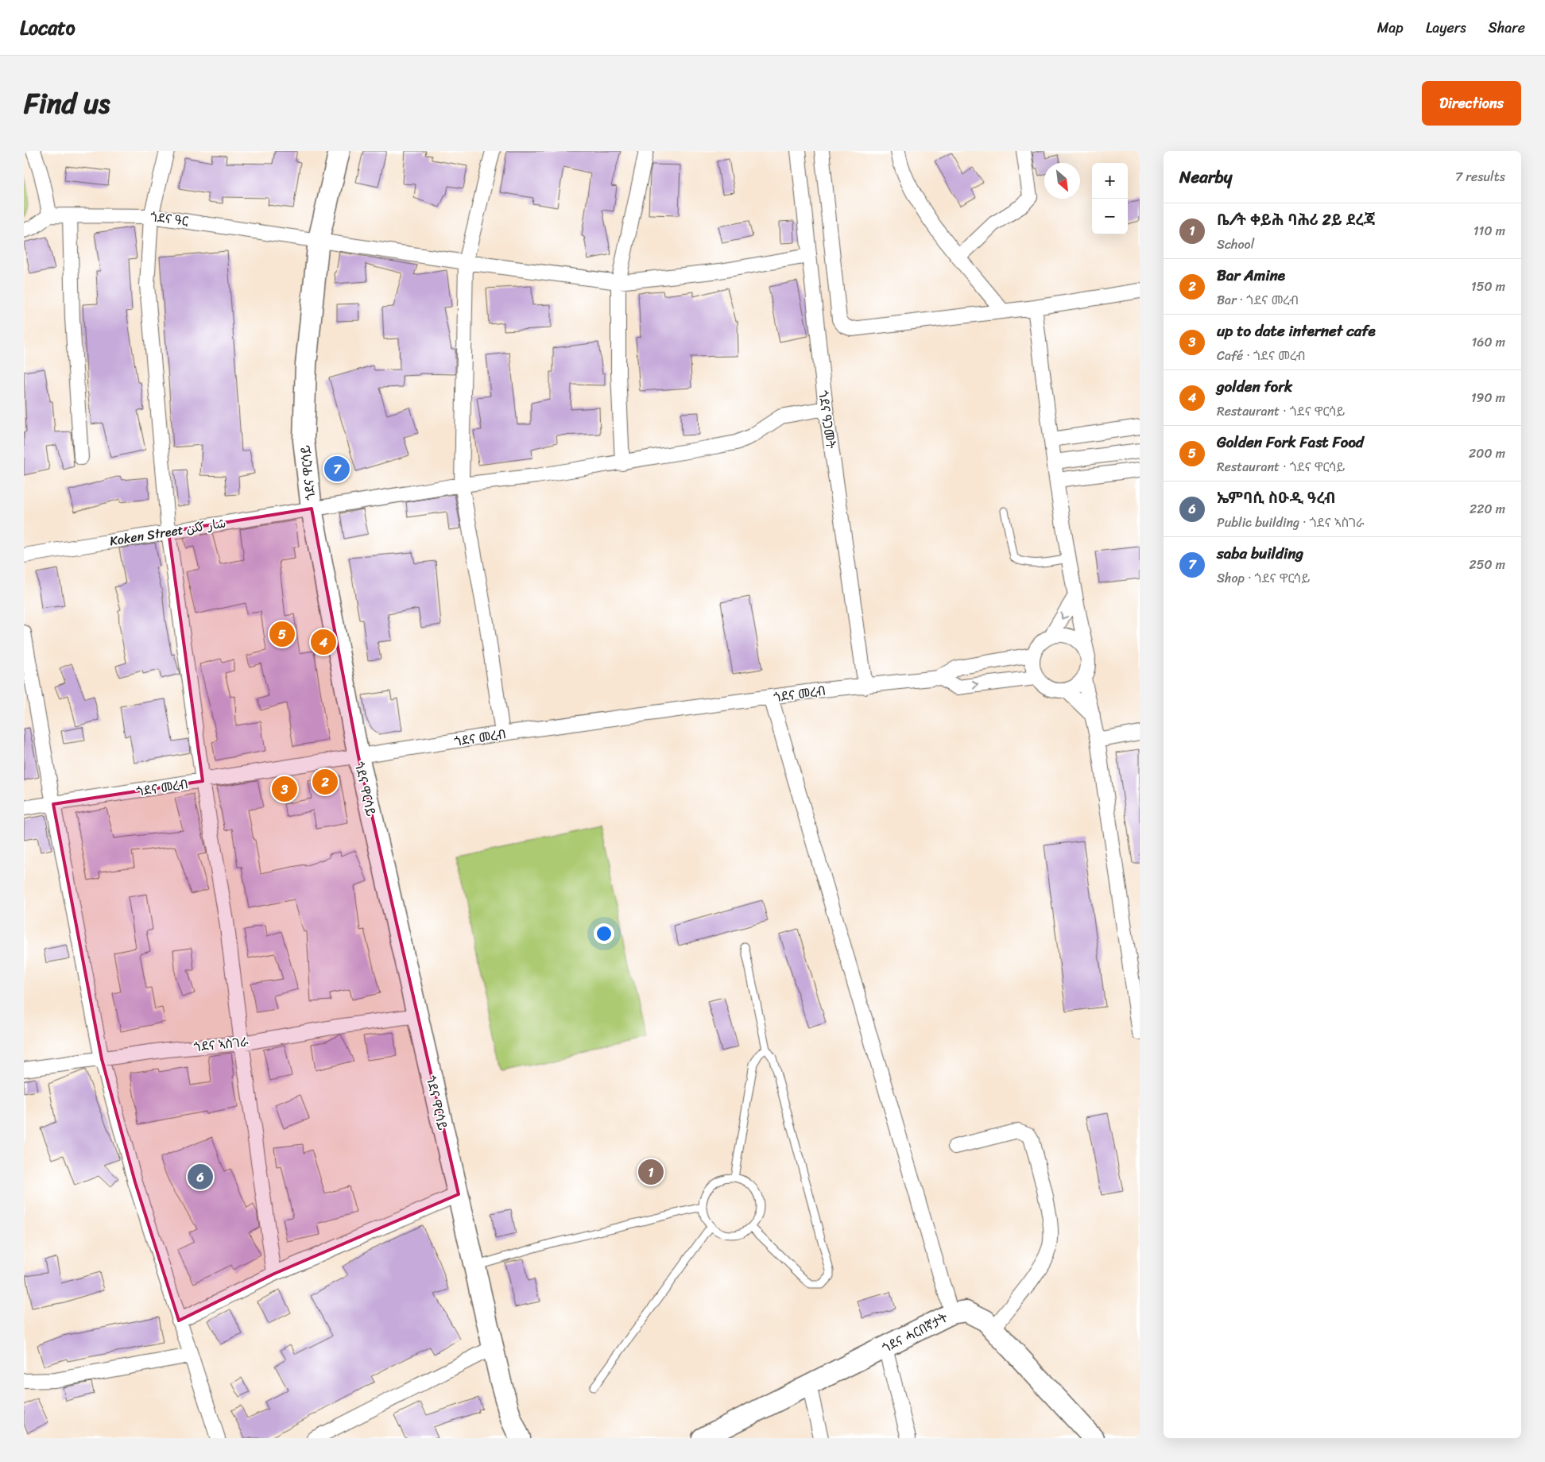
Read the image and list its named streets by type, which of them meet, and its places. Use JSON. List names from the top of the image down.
{
  "streets": {
    "main road": ["ጎደና ዋርሳይ", "ጎደና ሓርበኛታት"],
    "street": [
      "ጎደና ዓር",
      "ጎደና ዓጋመት",
      "Koken Street شار ككن",
      "ጎደና መረብ",
      "ጎደና ኣስገራ"
    ]
  },
  "crossings": [
    ["ጎደና ዓር", "ጎደና ዓጋመት"],
    ["ጎደና ዓር", "ጎደና ዋርሳይ"],
    ["ጎደና ዓጋመት", "Koken Street شار ككن"],
    ["ጎደና ዓጋመት", "ጎደና መረብ"],
    ["ጎደና ዋርሳይ", "Koken Street شار ككن"],
    ["ጎደና ዋርሳይ", "ጎደና መረብ"],
    ["ጎደና ዋርሳይ", "ጎደና ኣስገራ"]
  ],
  "north": "bottom right",
  "page": {
    "header": "Locato",
    "nav": ["Map", "Layers", "Share"],
    "title": "Find us",
    "buttons": "Directions",
    "heading": ["Nearby", "7 results"],
    "map_buttons": ["+", "−"],
    "list": [
      {
        "mark": "1",
        "name": "ቤ/ት ቀይሕ ባሕሪ 2ይ ደረጃ",
        "note": "School",
        "value": "110 m"
      },
      {
        "mark": "2",
        "name": "Bar Amine",
        "note": "Bar · ጎደና መረብ",
        "value": "150 m"
      },
      {
        "mark": "3",
        "name": "up to date internet cafe",
        "note": "Café · ጎደና መረብ",
        "value": "160 m"
      },
      {
        "mark": "4",
        "name": "golden fork",
        "note": "Restaurant · ጎደና ዋርሳይ",
        "value": "190 m"
      },
      {
        "mark": "5",
        "name": "Golden Fork Fast Food",
        "note": "Restaurant · ጎደና ዋርሳይ",
        "value": "200 m"
      },
      {
        "mark": "6",
        "name": "ኤምባሲ ስዑዲ ዓረብ",
        "note": "Public building · ጎደና ኣስገራ",
        "value": "220 m"
      },
      {
        "mark": "7",
        "name": "saba building",
        "note": "Shop · ጎደና ዋርሳይ",
        "value": "250 m"
      }
    ],
    "pins": [
      "7",
      "5",
      "4",
      "2",
      "3",
      "1",
      "6"
    ]
  }
}
